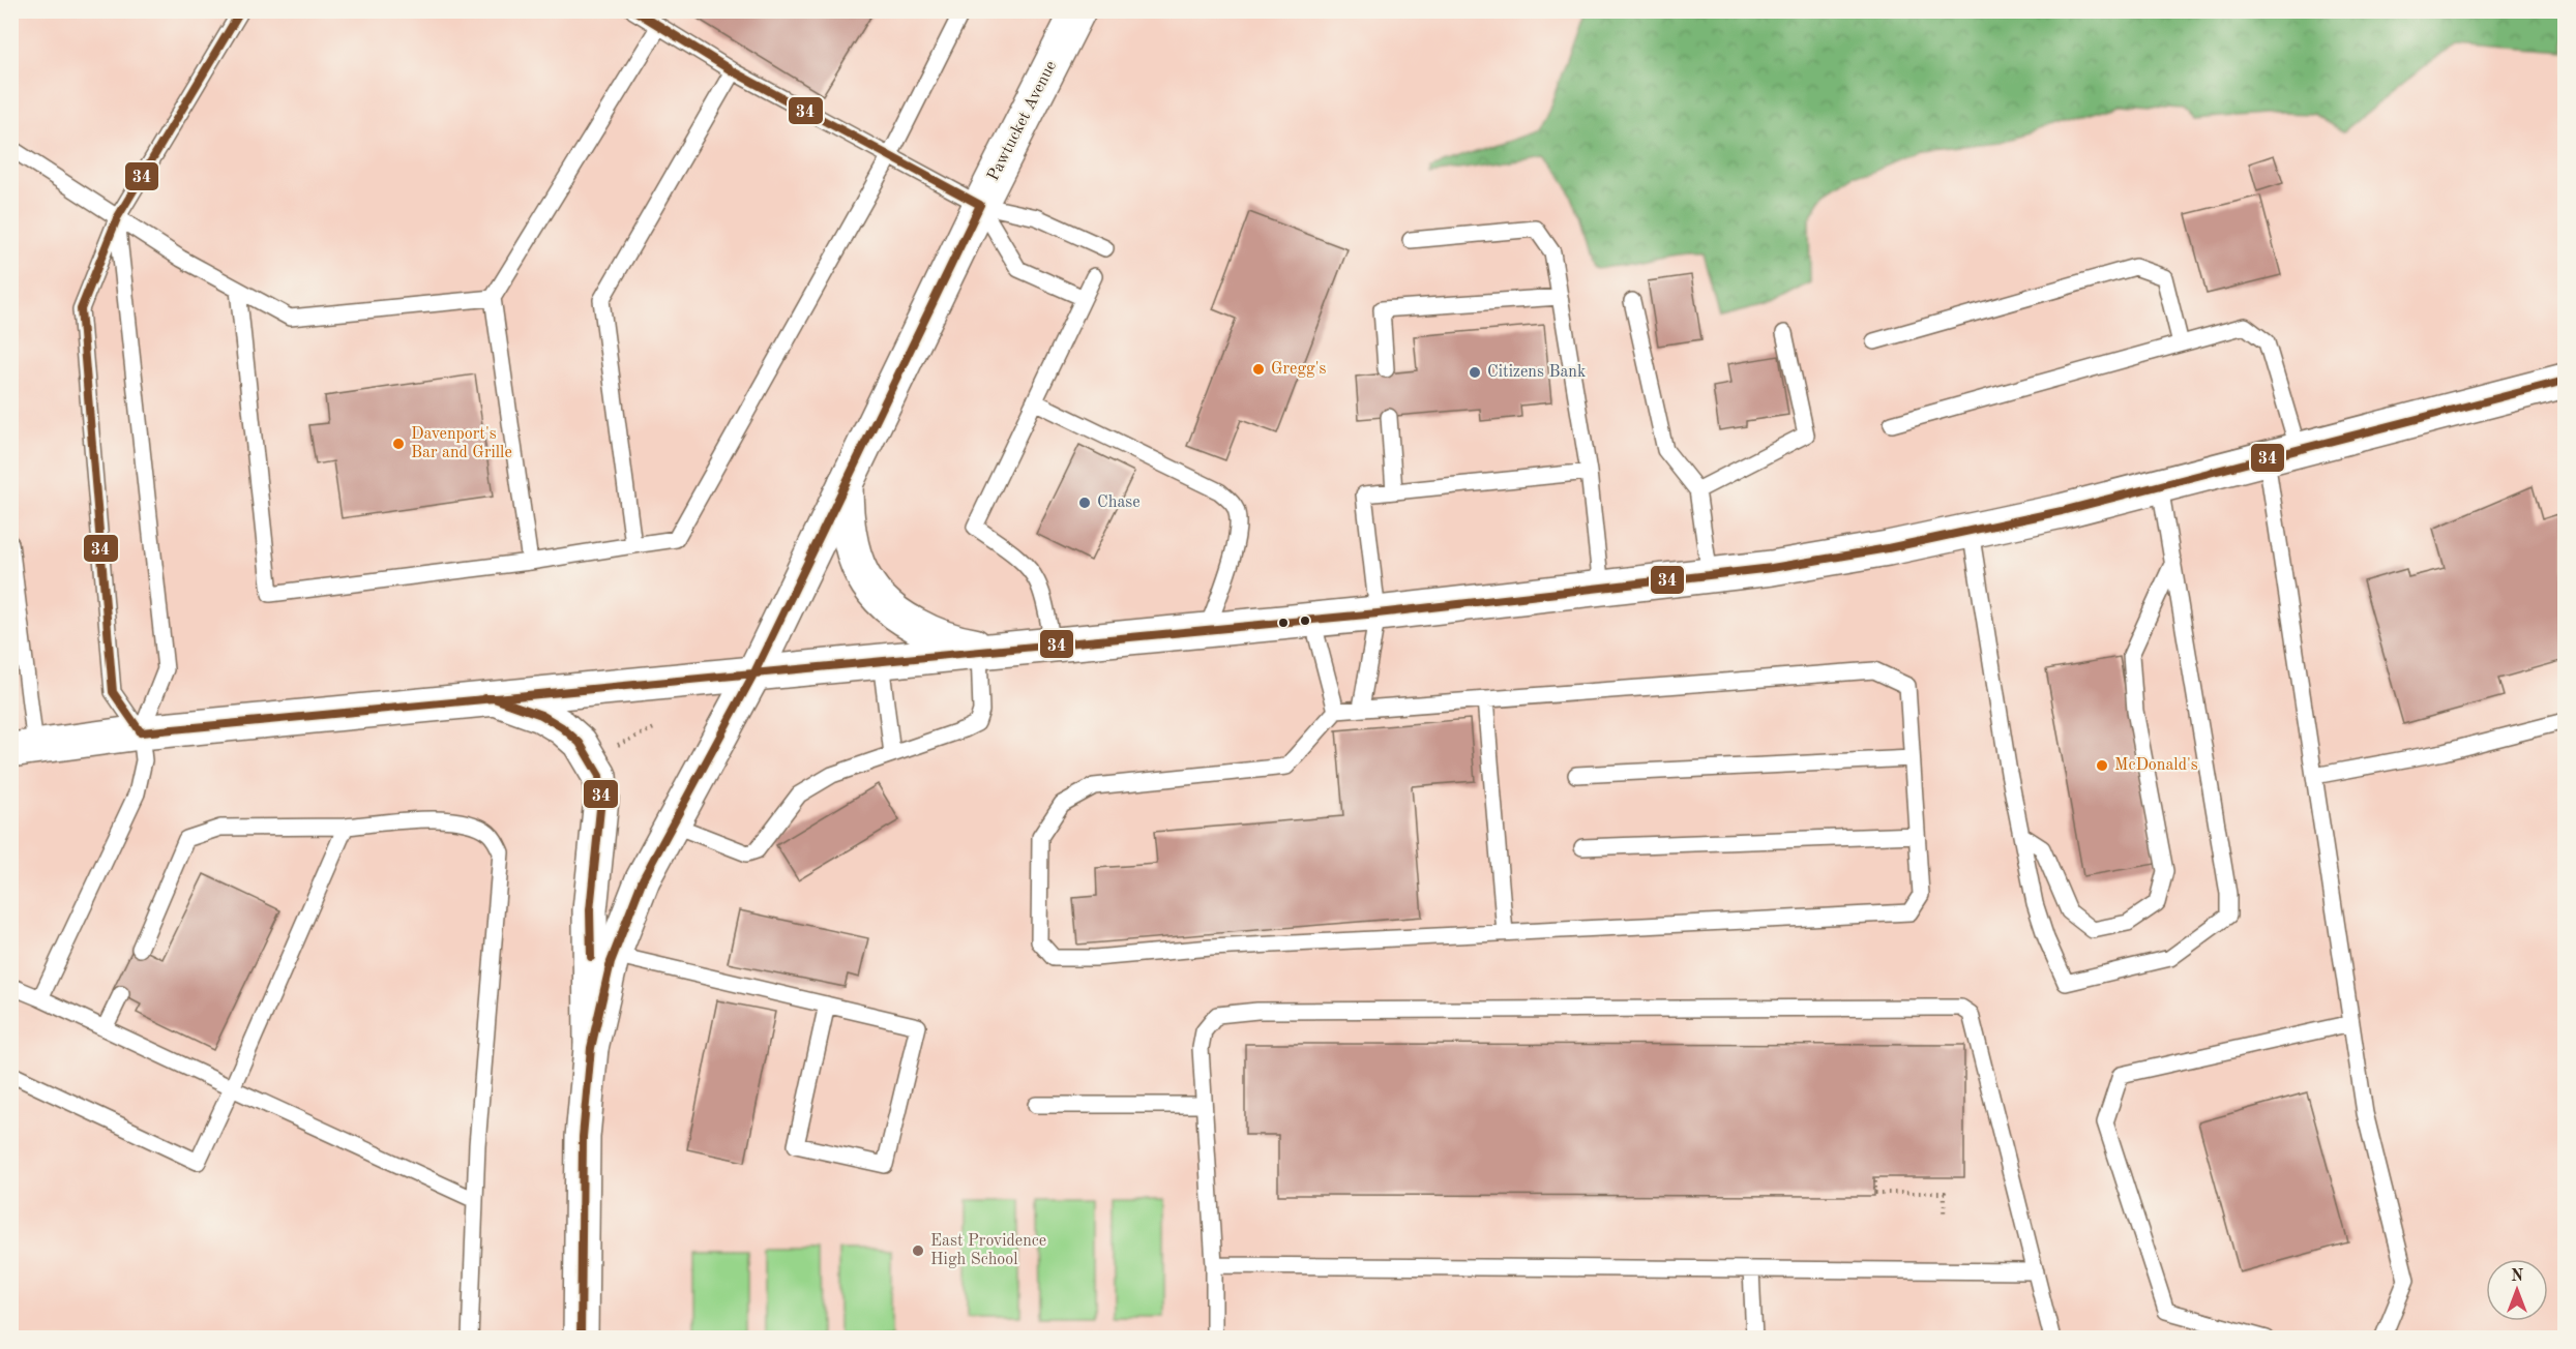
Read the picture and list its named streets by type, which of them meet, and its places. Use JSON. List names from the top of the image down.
{
  "streets": {
    "main road": ["Pawtucket Avenue"]
  },
  "places": [
    "Gregg's",
    "Citizens Bank",
    "Davenport's Bar and Grille",
    "Chase",
    "McDonald's",
    "East Providence High School"
  ],
  "lines": ["transit line 34"],
  "north": "top"
}
